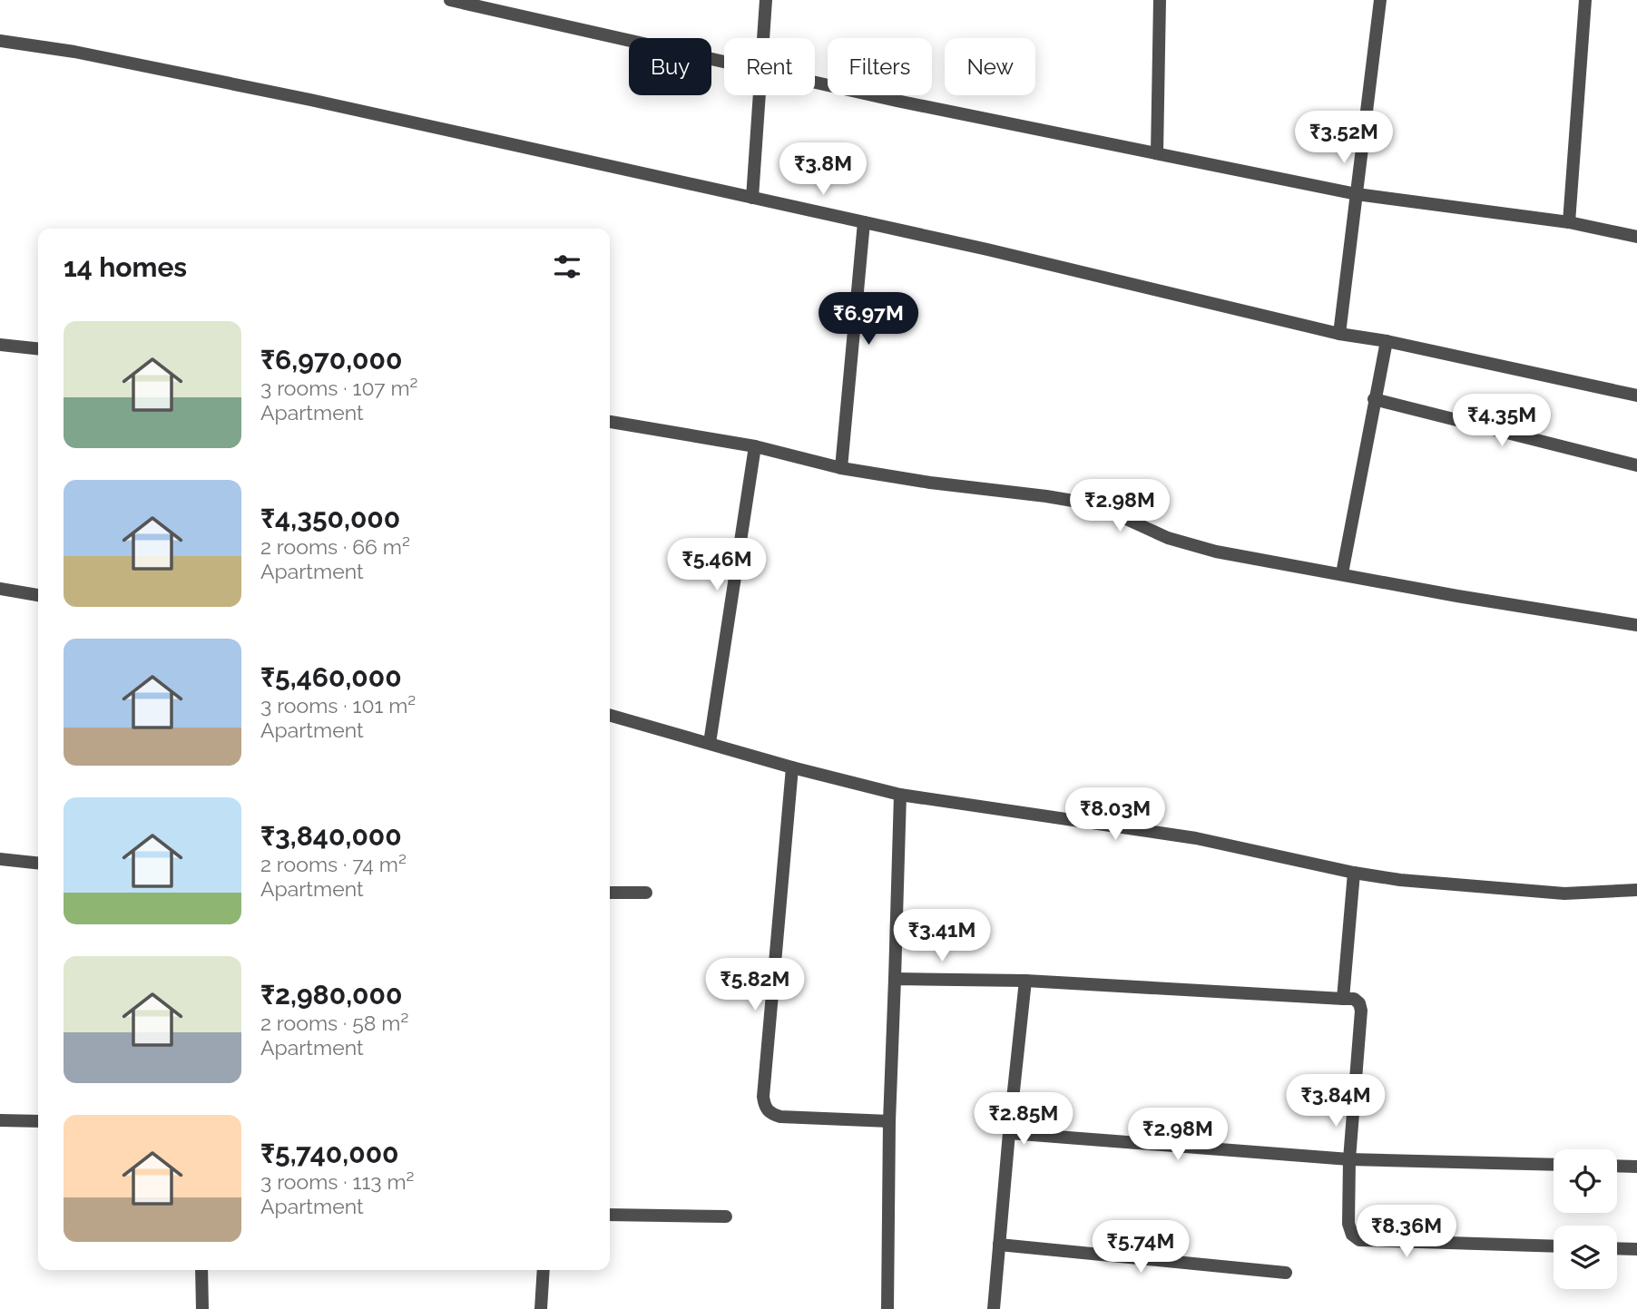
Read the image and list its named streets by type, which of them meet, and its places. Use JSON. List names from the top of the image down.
{
  "page": {
    "chip": [
      "Buy",
      "Rent",
      "Filters",
      "New"
    ],
    "price": [
      "₹3.52M",
      "₹3.8M",
      "₹6.97M",
      "₹4.35M",
      "₹2.98M",
      "₹5.46M",
      "₹8.03M",
      "₹3.41M",
      "₹5.82M",
      "₹3.84M",
      "₹2.85M",
      "₹2.98M",
      "₹8.36M",
      "₹5.74M"
    ],
    "heading": "14 homes",
    "list": [
      {
        "name": "₹6,970,000",
        "note": "3 rooms · 107 m² · Apartment"
      },
      {
        "name": "₹4,350,000",
        "note": "2 rooms · 66 m² · Apartment"
      },
      {
        "name": "₹5,460,000",
        "note": "3 rooms · 101 m² · Apartment"
      },
      {
        "name": "₹3,840,000",
        "note": "2 rooms · 74 m² · Apartment"
      },
      {
        "name": "₹2,980,000",
        "note": "2 rooms · 58 m² · Apartment"
      },
      {
        "name": "₹5,740,000",
        "note": "3 rooms · 113 m² · Apartment"
      }
    ]
  }
}
